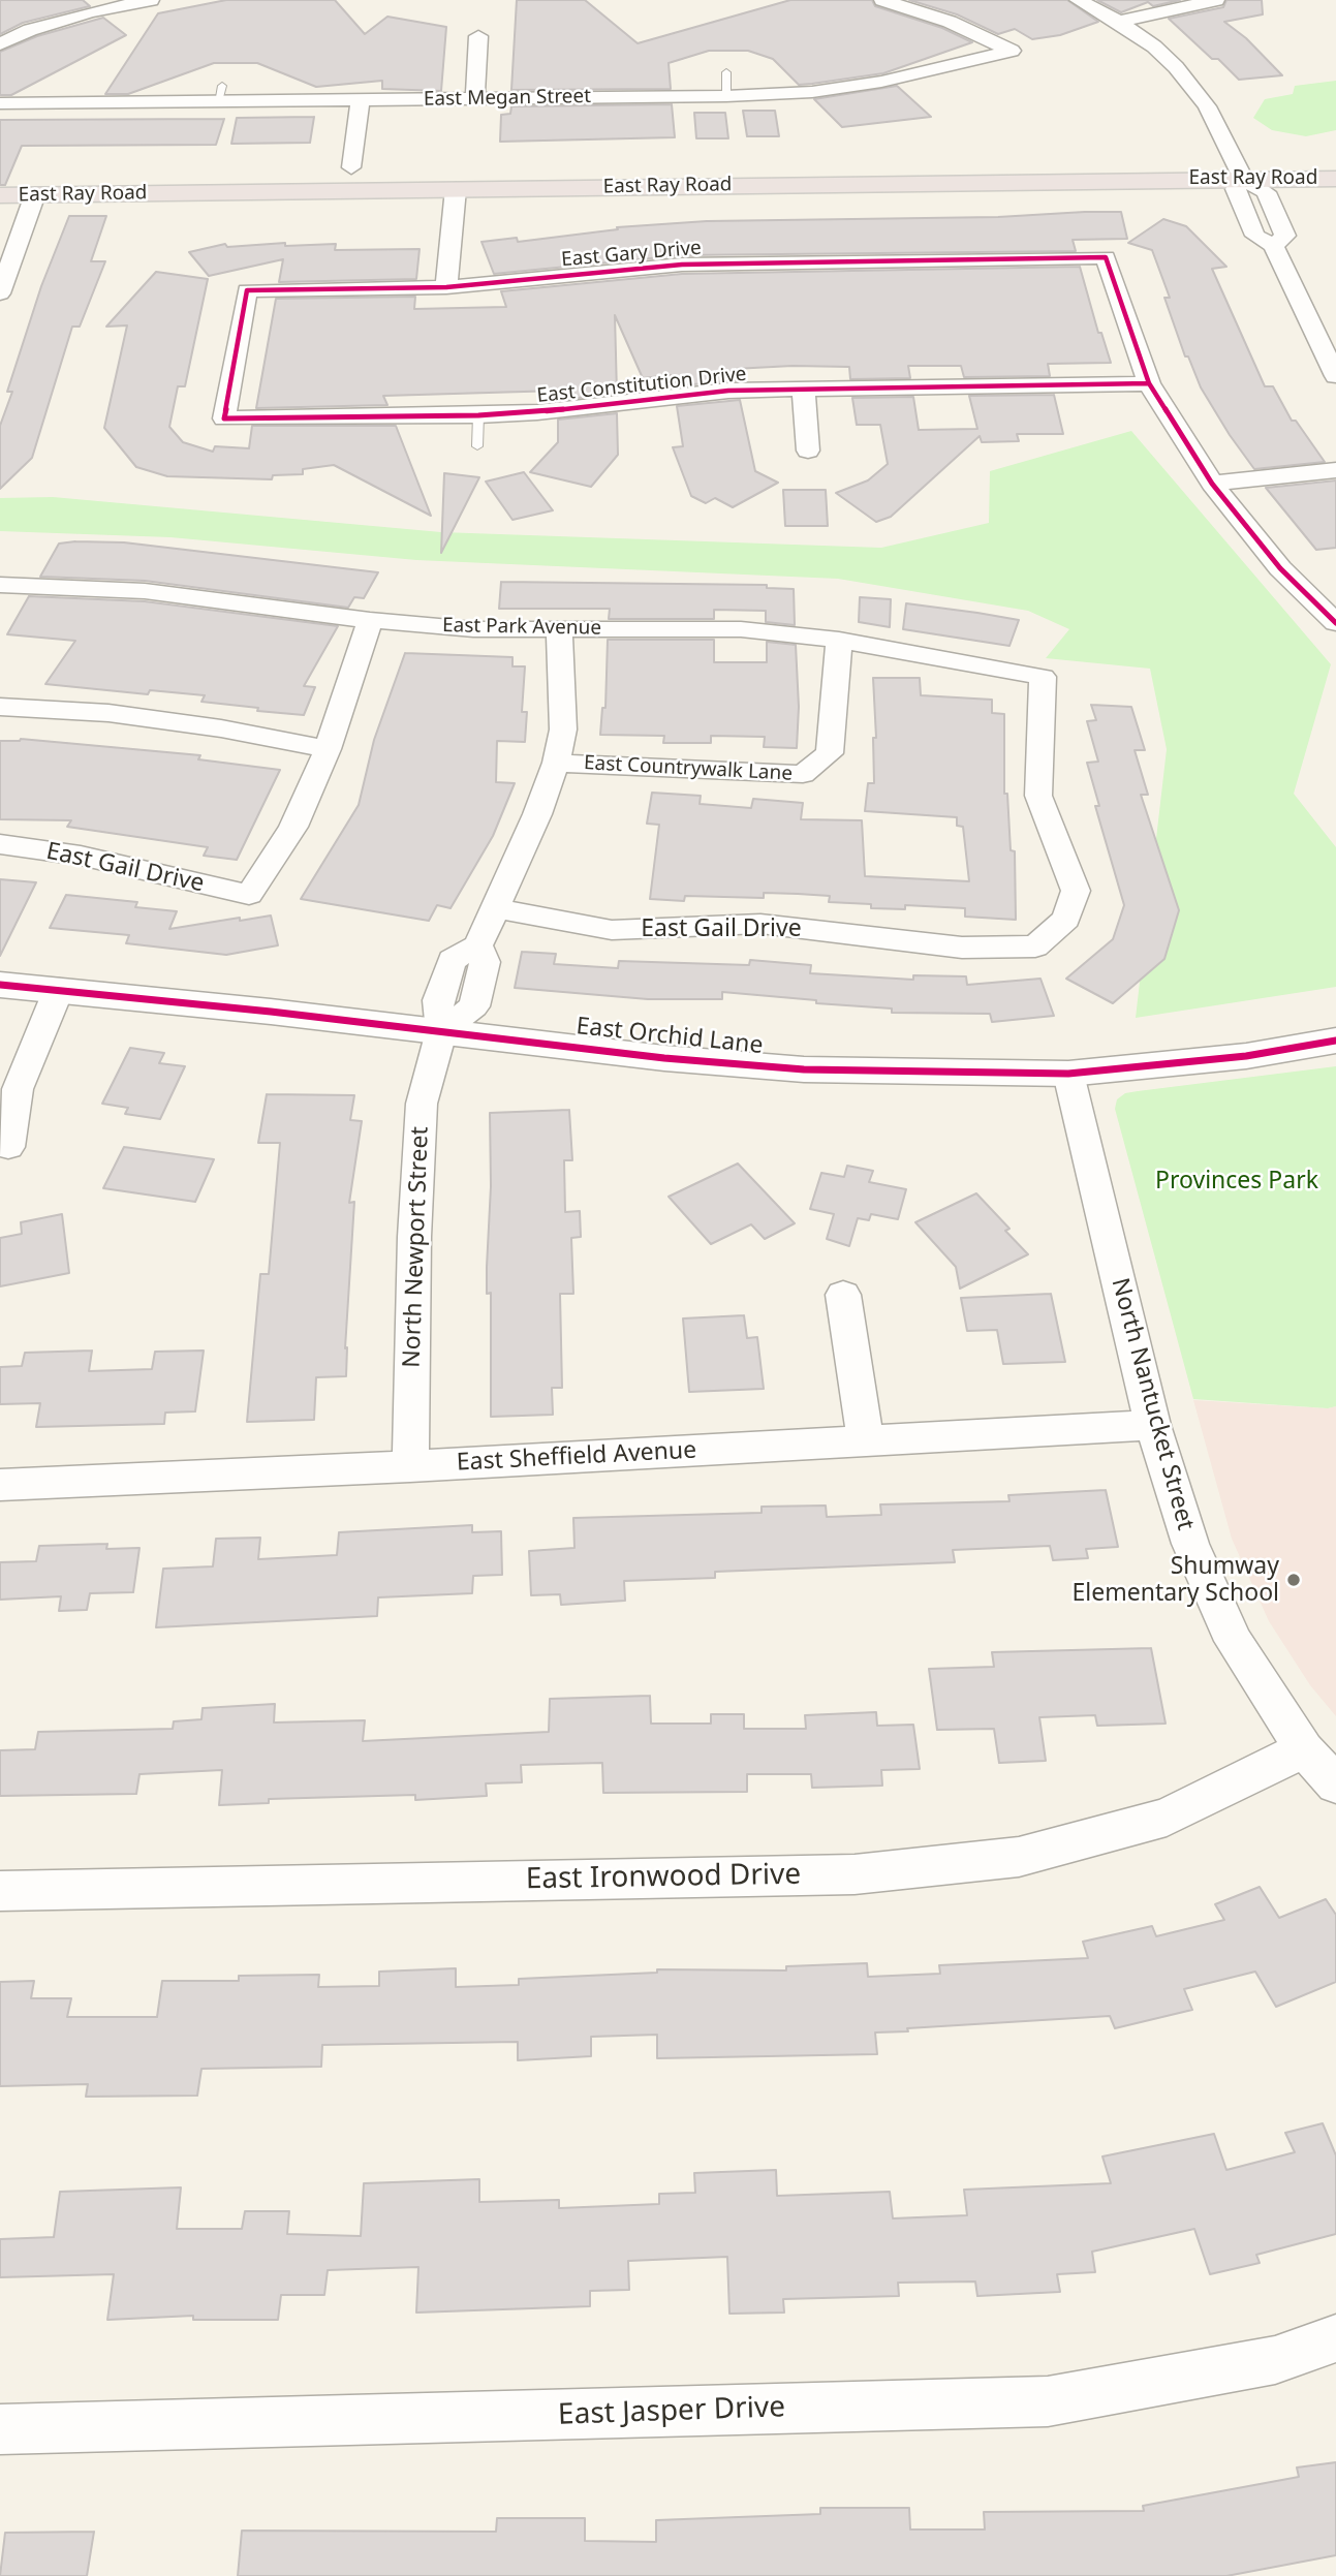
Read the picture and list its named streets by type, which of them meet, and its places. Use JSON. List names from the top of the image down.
{
  "streets": {
    "main road": ["East Ray Road"],
    "street": [
      "East Megan Street",
      "East Gary Drive",
      "East Constitution Drive",
      "East Park Avenue",
      "East Countrywalk Lane",
      "East Gail Drive",
      "East Orchid Lane",
      "North Newport Street",
      "North Nantucket Street",
      "East Sheffield Avenue",
      "East Ironwood Drive",
      "East Jasper Drive"
    ]
  },
  "crossings": [
    ["East Gary Drive", "East Constitution Drive"],
    ["East Park Avenue", "East Countrywalk Lane"],
    ["East Park Avenue", "East Gail Drive"],
    ["East Orchid Lane", "North Newport Street"],
    ["East Orchid Lane", "North Nantucket Street"],
    ["North Newport Street", "East Sheffield Avenue"],
    ["North Nantucket Street", "East Sheffield Avenue"],
    ["North Nantucket Street", "East Ironwood Drive"]
  ],
  "parks": ["Provinces Park"],
  "places": ["Shumway Elementary School"]
}
